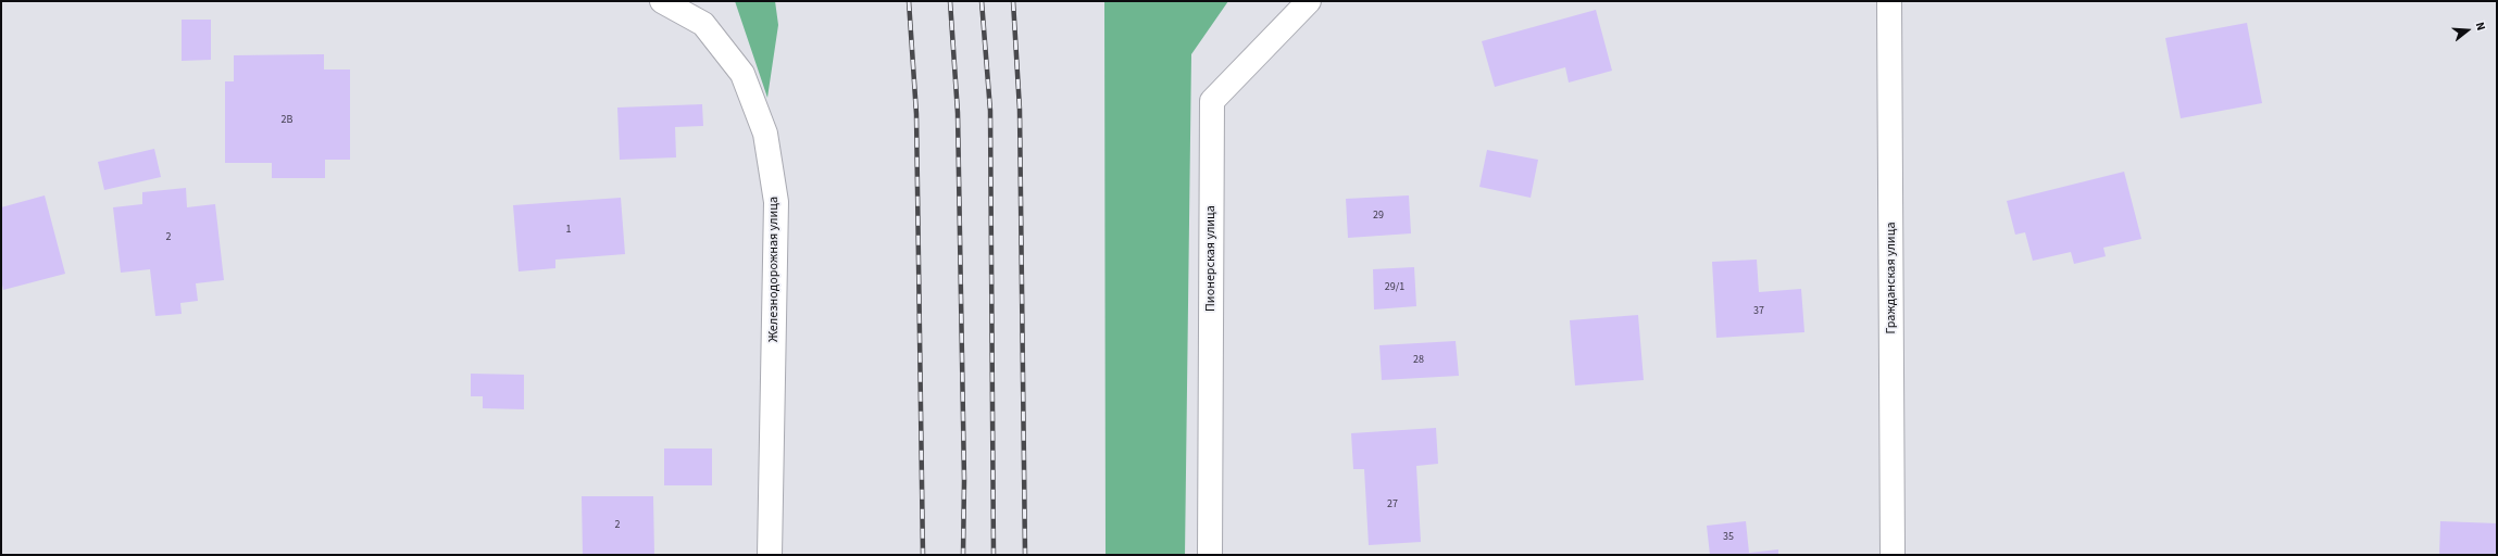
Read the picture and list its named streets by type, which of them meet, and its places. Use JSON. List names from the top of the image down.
{
  "streets": {
    "street": ["Пионерская улица", "Железнодорожная улица", "Гражданская улица"]
  },
  "house_numbers": [
    "2В",
    "29",
    "1",
    "2",
    "29/1",
    "37",
    "28",
    "27",
    "2",
    "35"
  ],
  "north": "right"
}
